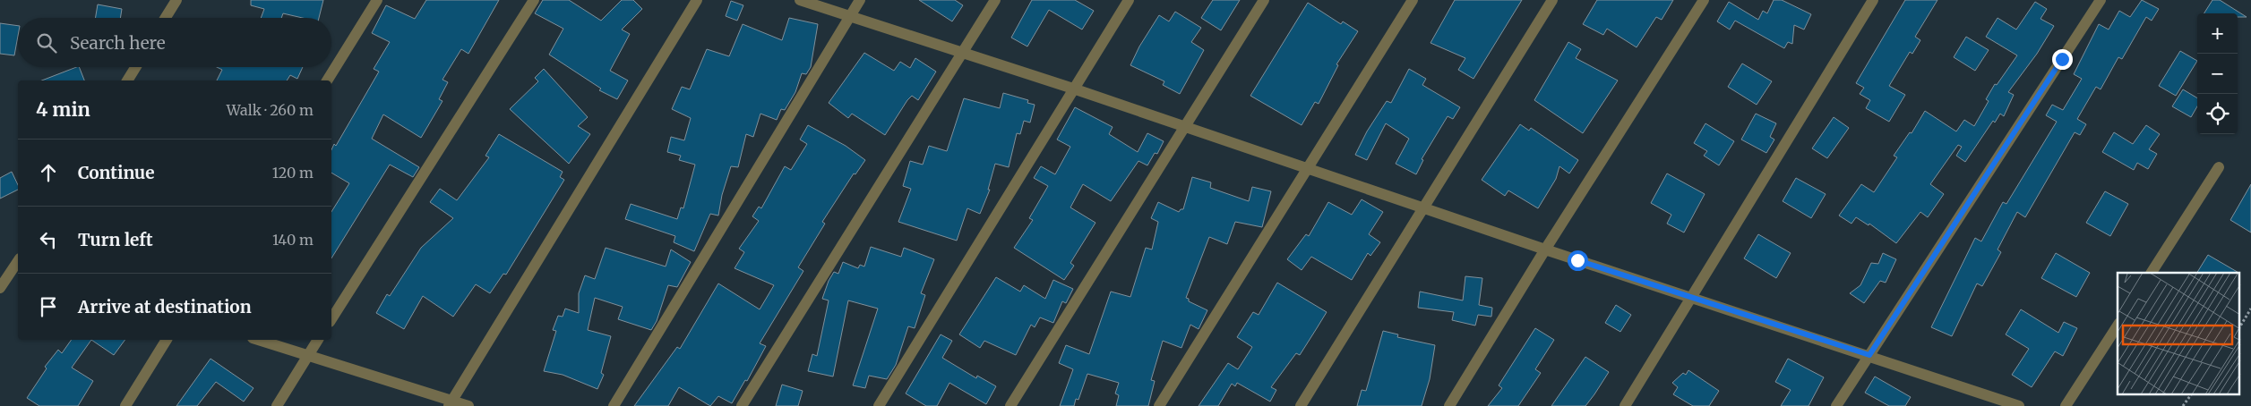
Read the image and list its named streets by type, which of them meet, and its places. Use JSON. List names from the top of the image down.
{
  "page": {
    "map_buttons": ["+", "−"],
    "search": "Search here",
    "heading": ["4 min", "Walk · 260 m"],
    "list": [
      ["Continue", "120 m"],
      ["Turn left", "140 m"],
      "Arrive at destination"
    ]
  }
}
